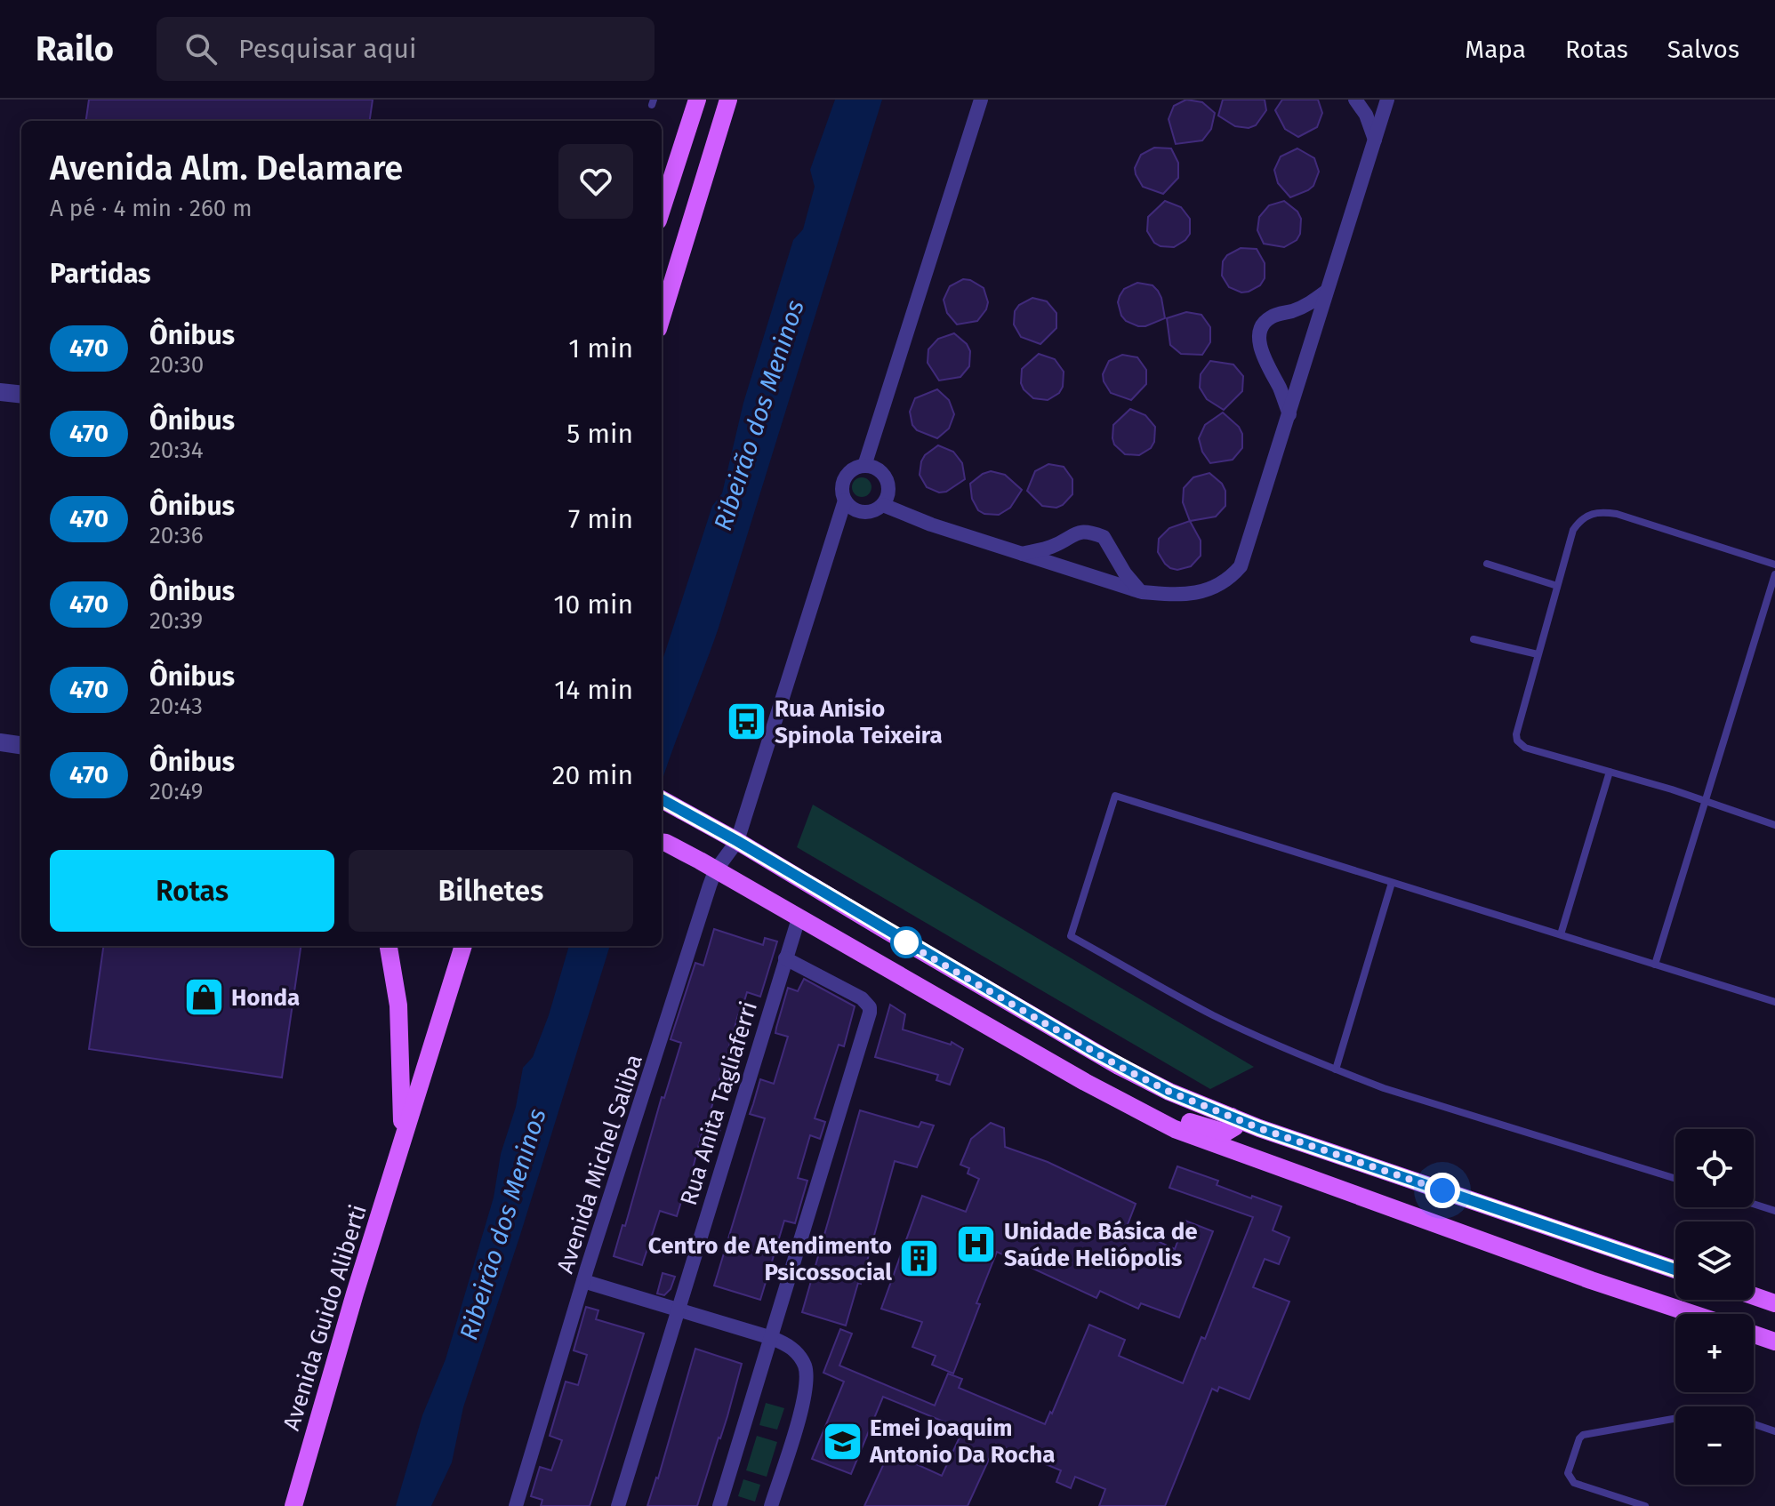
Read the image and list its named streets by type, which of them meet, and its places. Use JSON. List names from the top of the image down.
{
  "streets": {
    "main road": ["Avenida Guido Aliberti"],
    "street": ["Rua Anita Tagliaferri", "Avenida Michel Saliba"]
  },
  "water": ["Ribeirão dos Meninos"],
  "places": {
    "bus stop": ["Rua Anisio Spinola Teixeira"],
    "shop": ["Honda"],
    "hospital": ["Unidade Básica de Saúde Heliópolis"],
    "building": ["Centro de Atendimento Psicossocial"],
    "school or university": ["Emei Joaquim Antonio Da Rocha"]
  },
  "lines": ["bus line 470"],
  "page": {
    "header": "Railo",
    "search": "Pesquisar aqui",
    "nav": ["Mapa", "Rotas", "Salvos"],
    "heading": [
      ["Avenida Alm. Delamare", "A pé · 4 min · 260 m"],
      "Partidas"
    ],
    "list": [
      {
        "mark": "470",
        "name": "Ônibus",
        "note": "20:30",
        "value": "1 min"
      },
      {
        "mark": "470",
        "name": "Ônibus",
        "note": "20:34",
        "value": "5 min"
      },
      {
        "mark": "470",
        "name": "Ônibus",
        "note": "20:36",
        "value": "7 min"
      },
      {
        "mark": "470",
        "name": "Ônibus",
        "note": "20:39",
        "value": "10 min"
      },
      {
        "mark": "470",
        "name": "Ônibus",
        "note": "20:43",
        "value": "14 min"
      },
      {
        "mark": "470",
        "name": "Ônibus",
        "note": "20:49",
        "value": "20 min"
      }
    ],
    "buttons": ["Rotas", "Bilhetes"],
    "map_buttons": ["+", "−"]
  }
}
